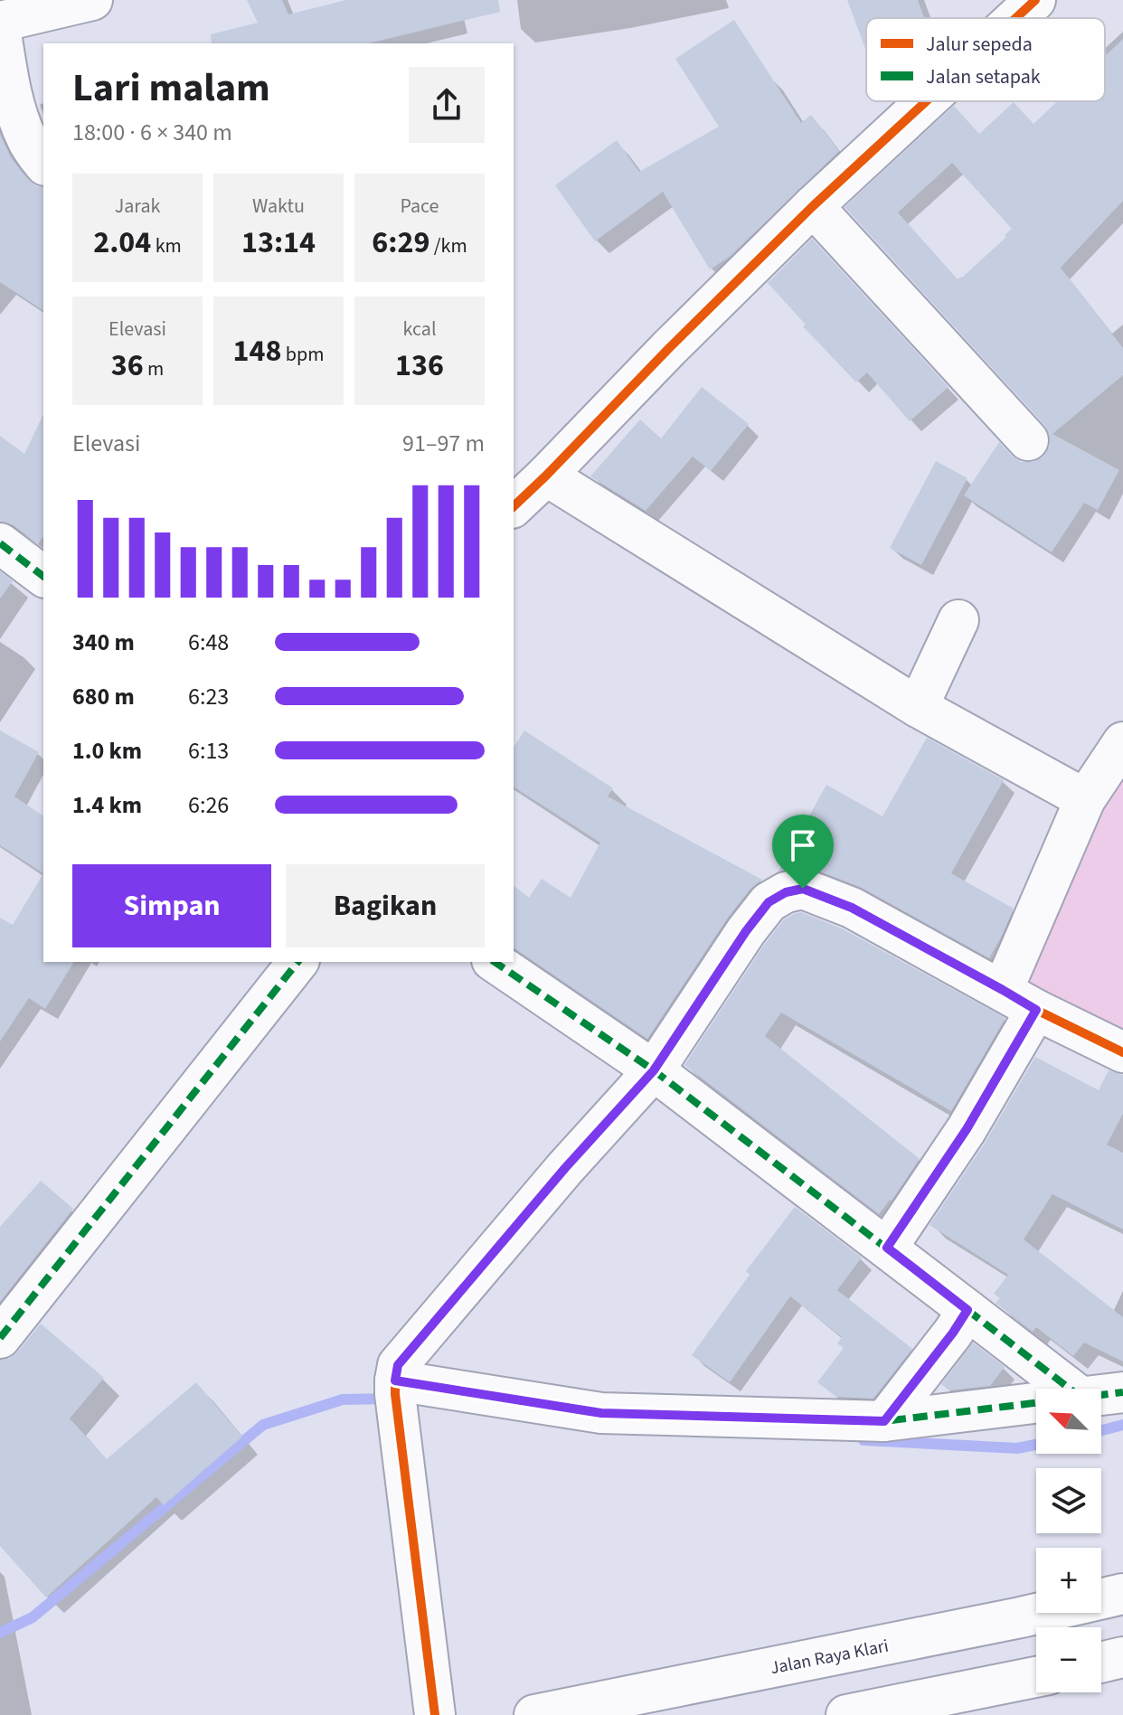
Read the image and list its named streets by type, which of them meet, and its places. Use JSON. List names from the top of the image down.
{
  "streets": {
    "street": ["Jalan Raya Klari"]
  },
  "legend": ["Jalur sepeda", "Jalan setapak"],
  "north": "top left",
  "page": {
    "heading": ["Lari malam", "18:00 · 6 × 340 m"],
    "stats": [
      ["Jarak", "2.04 km"],
      ["Waktu", "13:14"],
      ["Pace", "6:29 /km"],
      ["Elevasi", "36 m"],
      ["148 bpm"],
      ["kcal", "136"]
    ],
    "chart": ["Elevasi", "91–97 m"],
    "list": [
      {
        "name": "340 m",
        "note": "6:48"
      },
      {
        "name": "680 m",
        "note": "6:23"
      },
      {
        "name": "1.0 km",
        "note": "6:13"
      },
      {
        "name": "1.4 km",
        "note": "6:26"
      }
    ],
    "buttons": ["Simpan", "Bagikan"],
    "map_buttons": ["+", "−"]
  }
}
